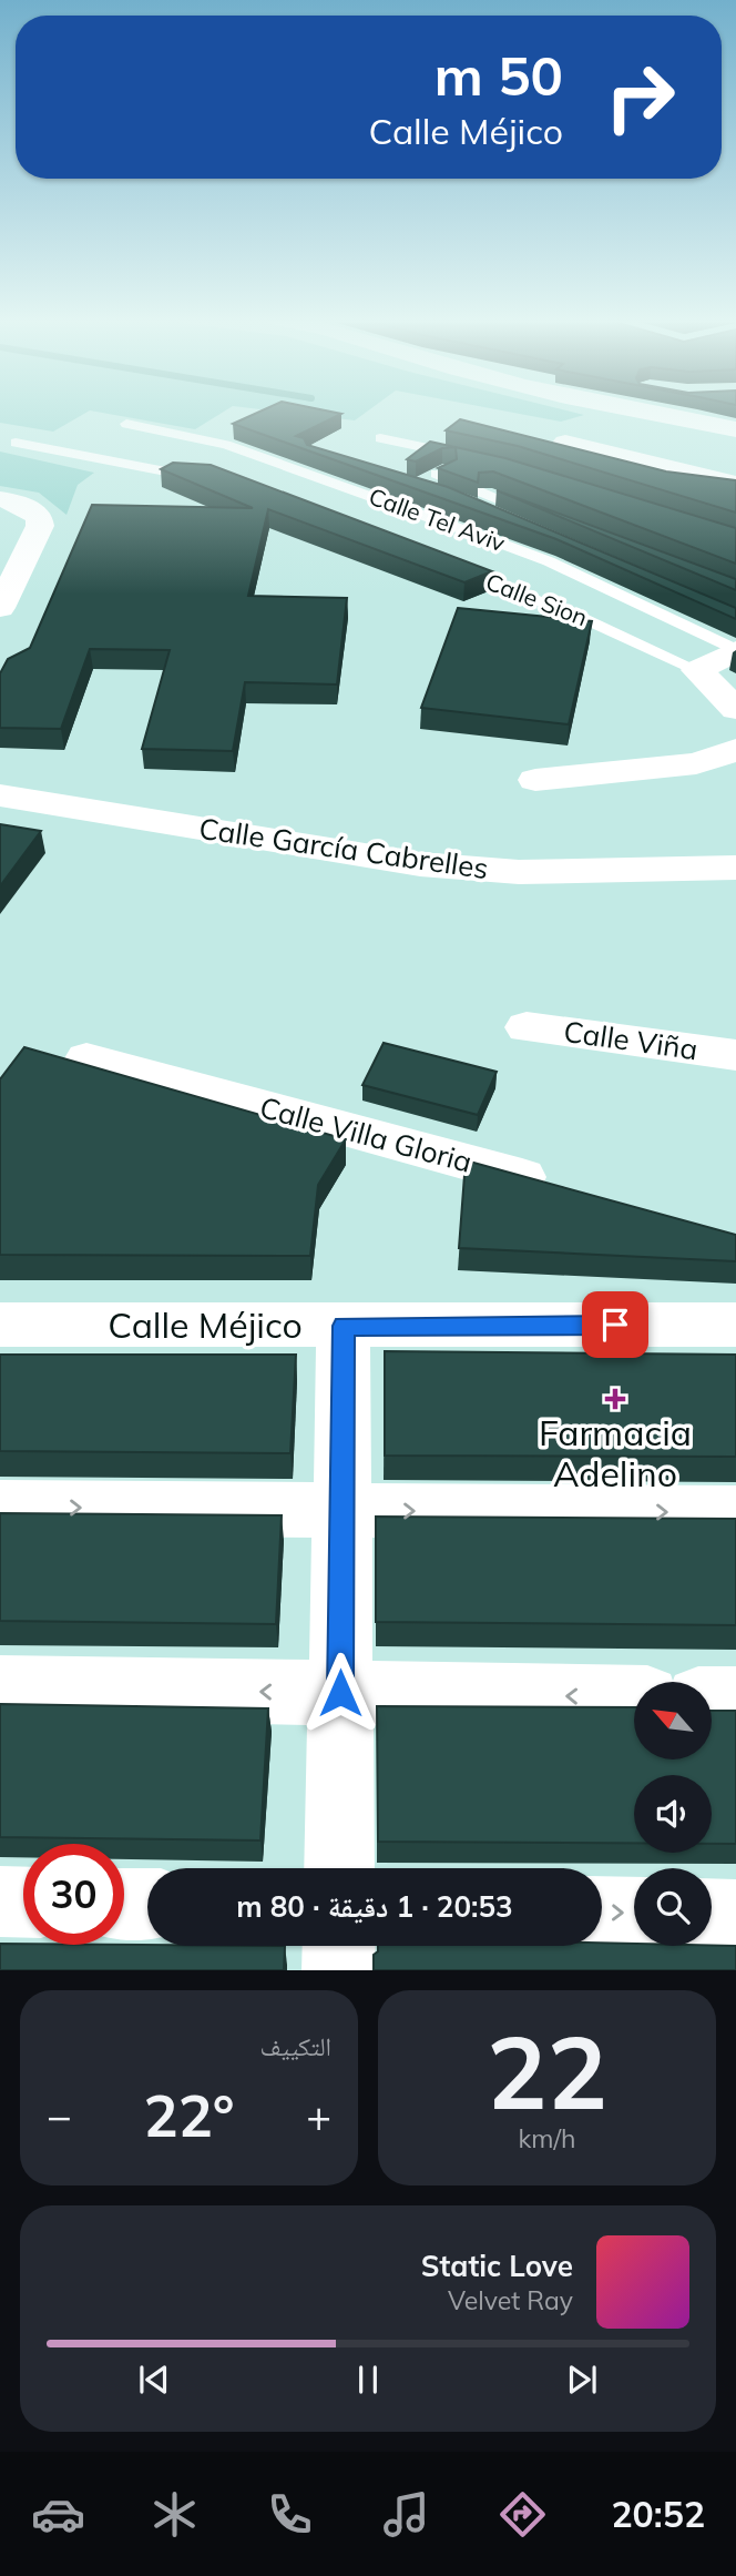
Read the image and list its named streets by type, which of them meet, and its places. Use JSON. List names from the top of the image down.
{
  "streets": {
    "street": [
      "Calle García Cabrelles",
      "Calle Viña",
      "Calle Villa Gloria",
      "Calle Méjico"
    ],
    "lane": ["Calle Tel Aviv", "Calle Sion"]
  },
  "places": {
    "health": ["Farmacia Adelino"]
  },
  "north": "top left",
  "page": {
    "turn": ["50 m", "Calle Méjico"],
    "limit": "30",
    "trip": "20:53 · 1 دقيقة · 80 m",
    "tile": [
      ["22", "km/h"],
      "التكييف"
    ],
    "heat": ["−", "22°", "+"],
    "song": ["Static Love", "Velvet Ray"],
    "tabs": "20:52"
  }
}
